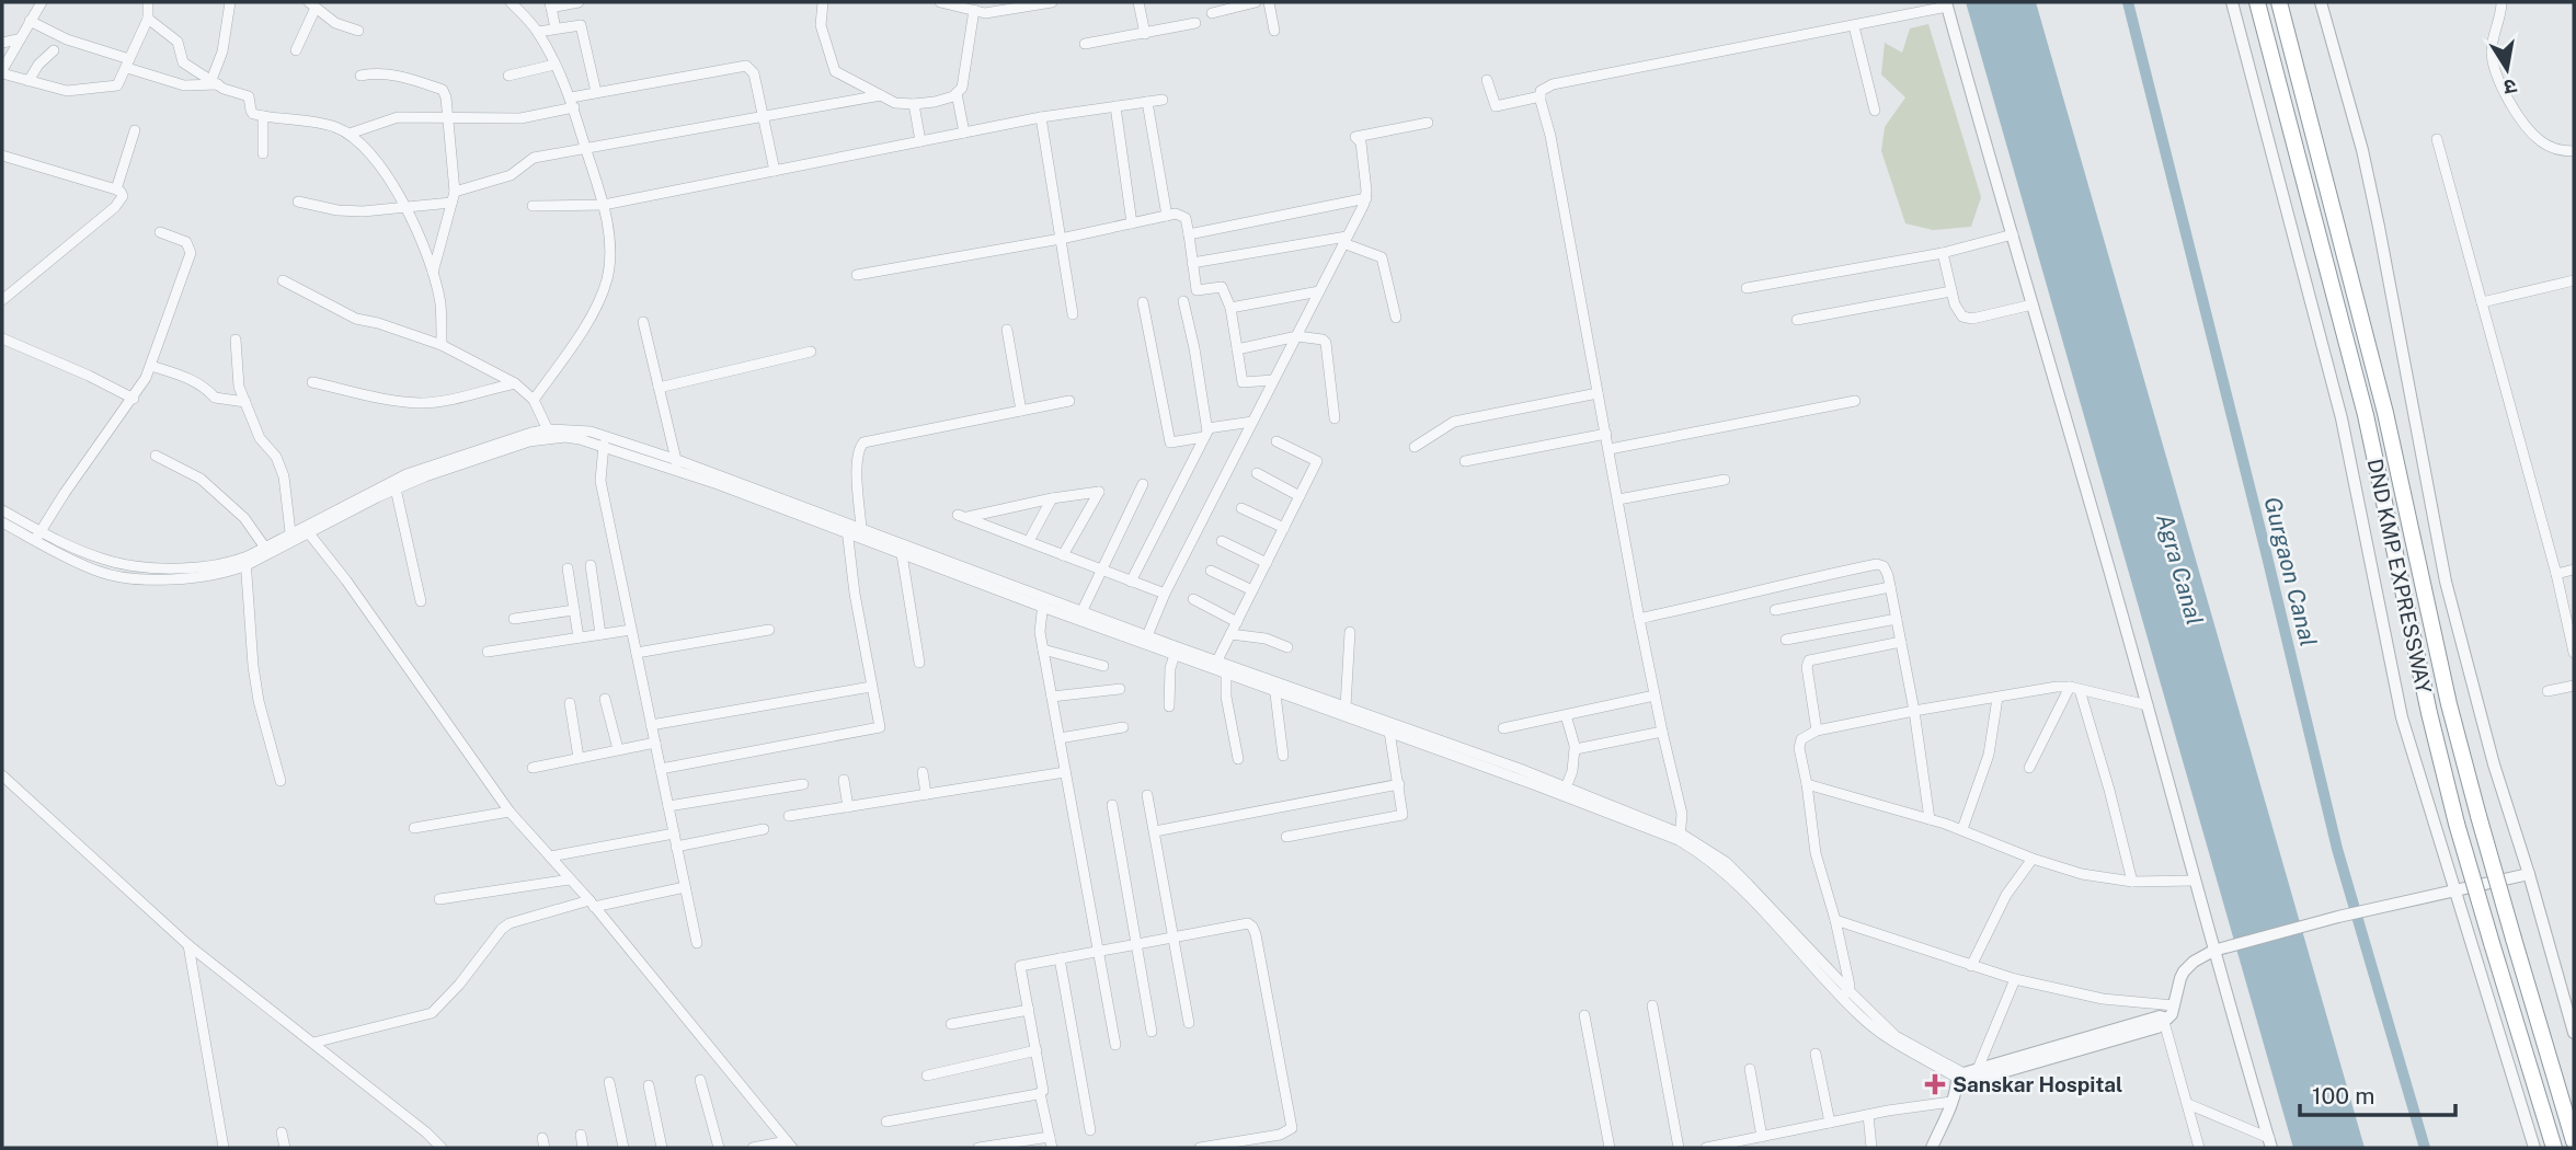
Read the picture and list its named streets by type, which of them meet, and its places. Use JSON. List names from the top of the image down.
{
  "streets": {
    "highway": ["DND KMP EXPRESSWAY"]
  },
  "water": ["Agra Canal", "Gurgaon Canal"],
  "places": {
    "health": ["Sanskar Hospital"]
  },
  "scale_bar": "100 m",
  "north": "bottom"
}
